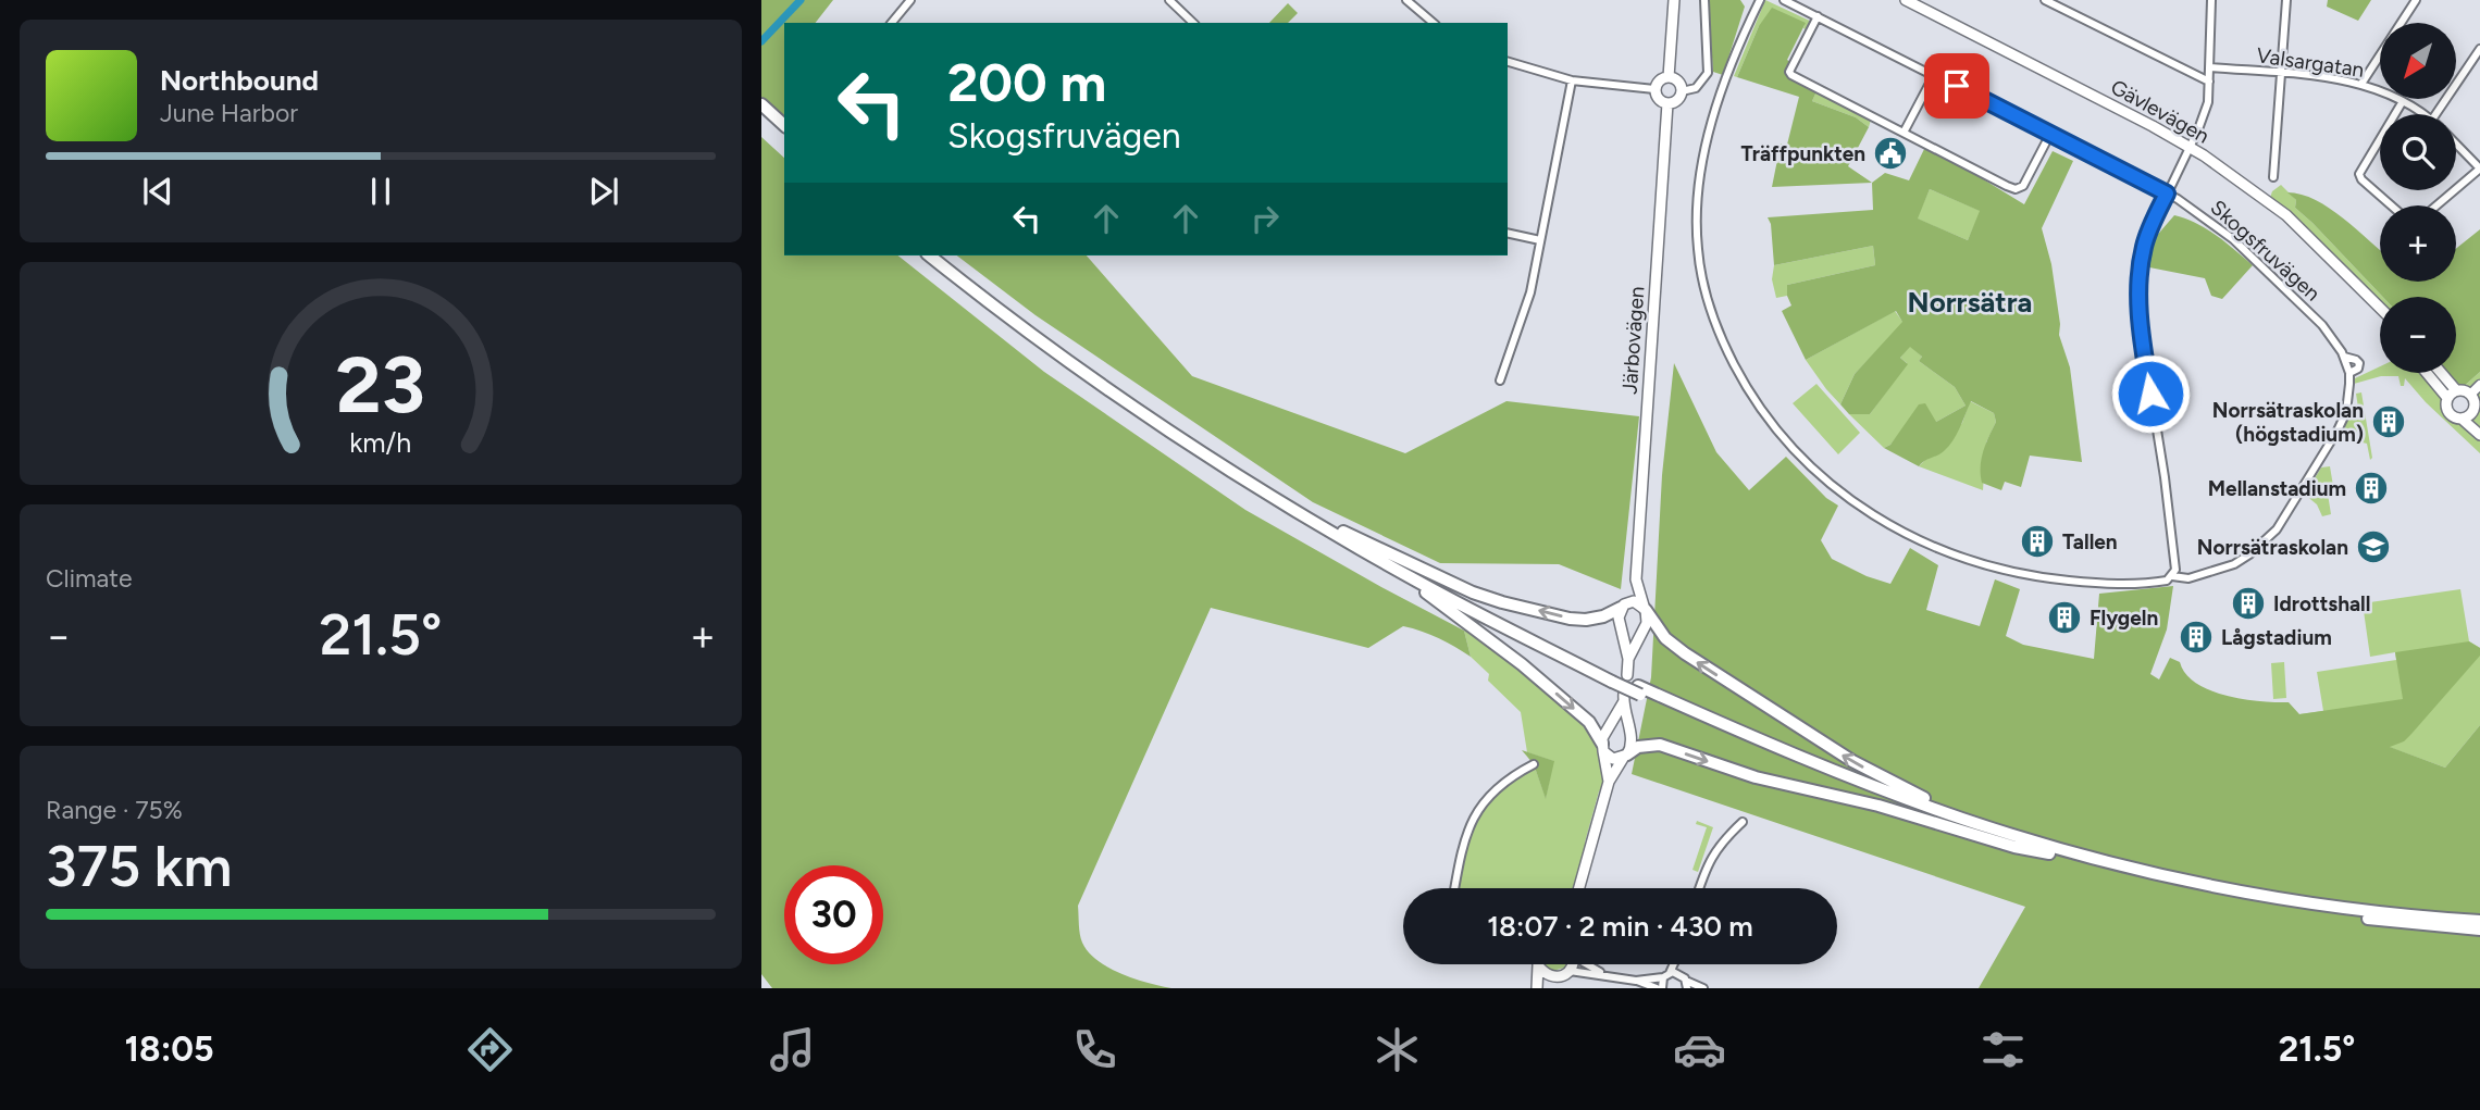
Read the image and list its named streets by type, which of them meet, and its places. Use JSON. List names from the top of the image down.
{
  "streets": {
    "main road": ["Gävlevägen", "Järbovägen"],
    "street": ["Valsargatan", "Skogsfruvägen"]
  },
  "districts": ["Norrsätra"],
  "places": {
    "public building": ["Träffpunkten"],
    "building": [
      "Norrsätraskolan (högstadium)",
      "Mellanstadium",
      "Tallen",
      "Idrottshall",
      "Flygeln",
      "Lågstadium"
    ],
    "school or university": ["Norrsätraskolan"]
  },
  "north": "bottom left",
  "page": {
    "map_buttons": ["+", "−"],
    "turn": ["200 m", "Skogsfruvägen"],
    "song": ["Northbound", "June Harbor"],
    "tile": [
      "Climate",
      ["Range · 75%", "375 km"]
    ],
    "heat": ["−", "21.5°", "+"],
    "limit": "30",
    "trip": "18:07 · 2 min · 430 m",
    "tabs": ["18:05", "21.5°"],
    "gauge": ["23", "km/h"]
  }
}
